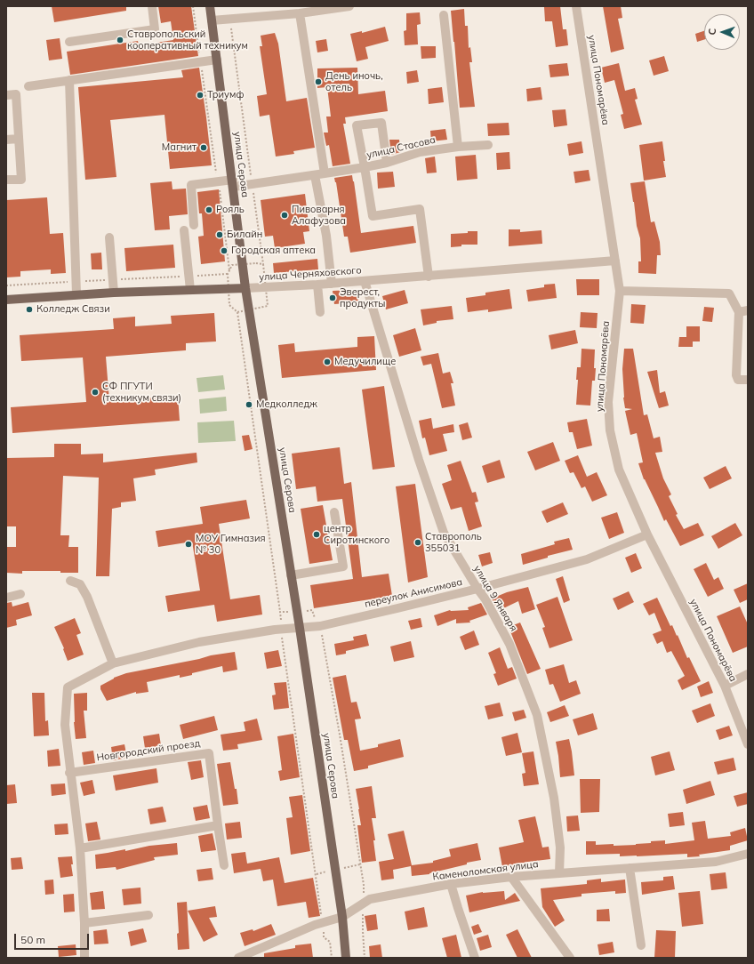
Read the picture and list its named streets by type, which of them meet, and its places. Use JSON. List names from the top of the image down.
{
  "streets": {
    "main road": ["улица Серова", "улица Черняховского"],
    "street": [
      "улица Пономарёва",
      "улица Стасова",
      "переулок Анисимова",
      "улица 9 Января",
      "Новгородский проезд",
      "Каменоломская улица"
    ]
  },
  "crossings": [
    ["улица Пономарёва", "улица Черняховского"],
    ["улица Пономарёва", "переулок Анисимова"],
    ["улица Стасова", "улица Черняховского"],
    ["улица Серова", "улица Черняховского"],
    ["улица Серова", "переулок Анисимова"],
    ["улица Серова", "Каменоломская улица"],
    ["улица Черняховского", "улица 9 Января"],
    ["переулок Анисимова", "улица 9 Января"],
    ["переулок Анисимова", "Новгородский проезд"],
    ["улица 9 Января", "Каменоломская улица"]
  ],
  "places": [
    "Ставропольский кооперативный техникум",
    "День иночь, отель",
    "Триумф",
    "Магнит",
    "Рояль",
    "Пивоварня Алафузова",
    "Билайн",
    "Городская аптека",
    "Эверест, продукты",
    "Колледж Связи",
    "Медучилище",
    "СФ ПГУТИ (техникум связи)",
    "Медколледж",
    "центр Сиротинского",
    "Ставрополь 355031",
    "МОУ Гимназия № 30"
  ],
  "scale_bar": "50 m",
  "north": "left"
}
